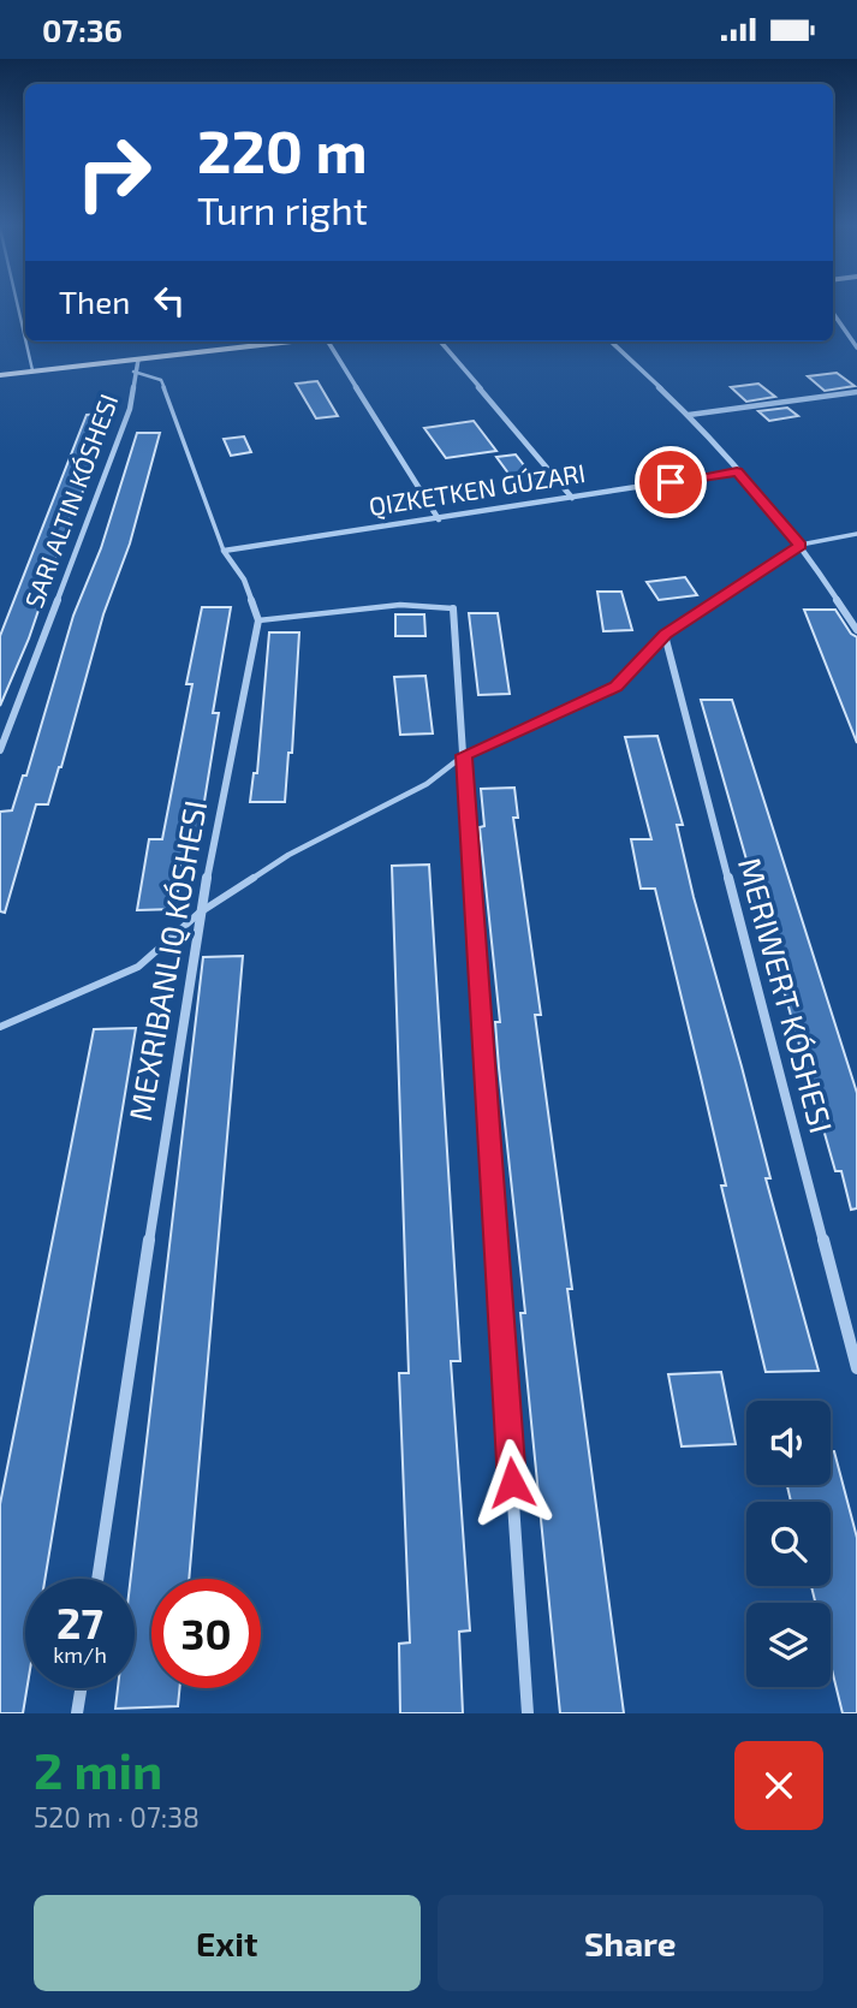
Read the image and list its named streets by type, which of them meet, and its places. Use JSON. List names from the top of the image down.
{
  "streets": {
    "street": ["MERIWERT KÓSHESI"]
  },
  "page": {
    "status": "07:36",
    "turn": ["220 m", "Turn right"],
    "then": "Then",
    "speed": "27 km/h",
    "limit": "30",
    "heading": ["2 min", "520 m · 07:38"],
    "buttons": ["Exit", "Share"]
  }
}
